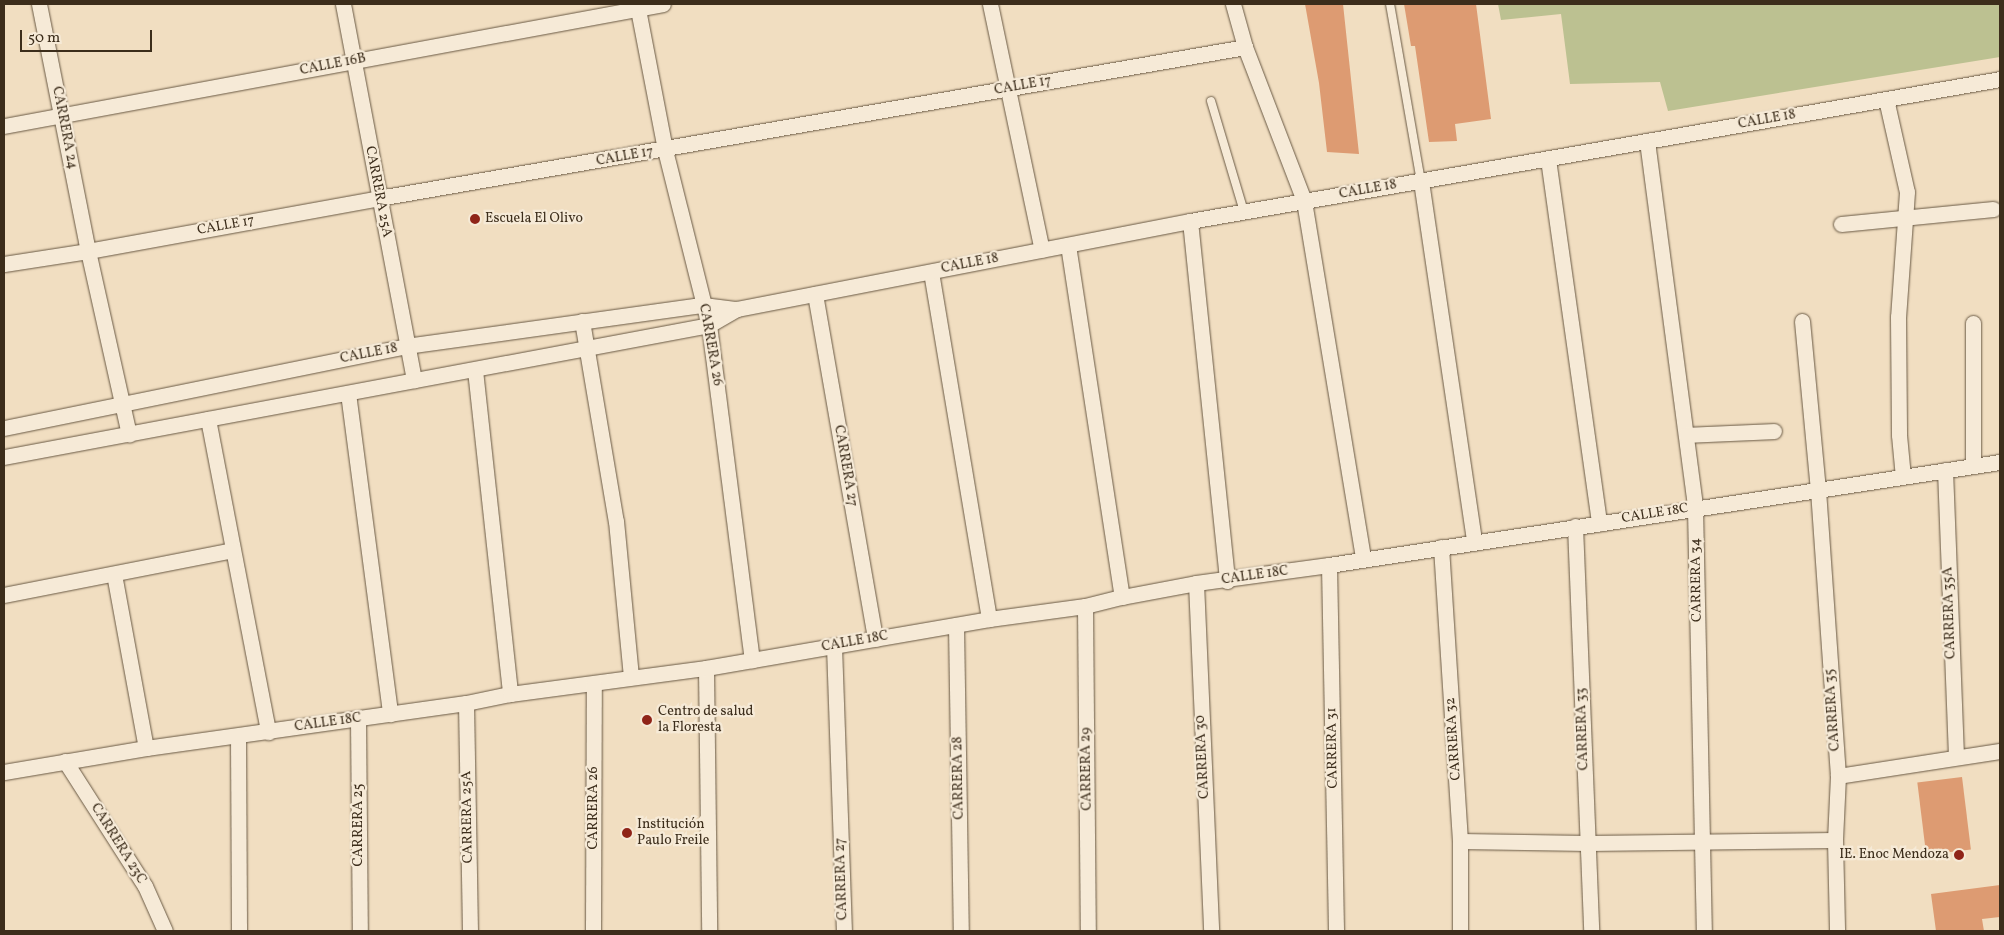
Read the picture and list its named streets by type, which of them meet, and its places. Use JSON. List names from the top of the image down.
{
  "streets": {
    "street": [
      "CALLE 16B",
      "CALLE 17",
      "CALLE 18",
      "CARRERA 24",
      "CARRERA 25A",
      "CARRERA 26",
      "CARRERA 27",
      "CALLE 18C",
      "CARRERA 34",
      "CARRERA 35A",
      "CARRERA 35",
      "CARRERA 33",
      "CARRERA 32",
      "CARRERA 31",
      "CARRERA 30",
      "CARRERA 29",
      "CARRERA 28",
      "CARRERA 25",
      "CARRERA 23C"
    ]
  },
  "crossings": [
    ["CALLE 16B", "CARRERA 24"],
    ["CALLE 16B", "CARRERA 25A"],
    ["CALLE 16B", "CARRERA 26"],
    ["CALLE 17", "CARRERA 24"],
    ["CALLE 17", "CARRERA 25A"],
    ["CALLE 17", "CARRERA 26"],
    ["CALLE 18", "CARRERA 24"],
    ["CALLE 18", "CARRERA 25A"],
    ["CALLE 18", "CARRERA 26"],
    ["CALLE 18", "CARRERA 27"],
    ["CALLE 18", "CARRERA 34"],
    ["CARRERA 25A", "CALLE 18C"],
    ["CARRERA 26", "CALLE 18C"],
    ["CARRERA 27", "CALLE 18C"],
    ["CALLE 18C", "CARRERA 34"],
    ["CALLE 18C", "CARRERA 35A"],
    ["CALLE 18C", "CARRERA 35"],
    ["CALLE 18C", "CARRERA 33"],
    ["CALLE 18C", "CARRERA 32"],
    ["CALLE 18C", "CARRERA 31"],
    ["CALLE 18C", "CARRERA 30"],
    ["CALLE 18C", "CARRERA 29"],
    ["CALLE 18C", "CARRERA 28"],
    ["CALLE 18C", "CARRERA 25"],
    ["CALLE 18C", "CARRERA 23C"]
  ],
  "places": [
    "Escuela El Olivo",
    "Centro de salud la Floresta",
    "Institución Paulo Freile",
    "IE. Enoc Mendoza"
  ],
  "scale_bar": "50 m"
}
